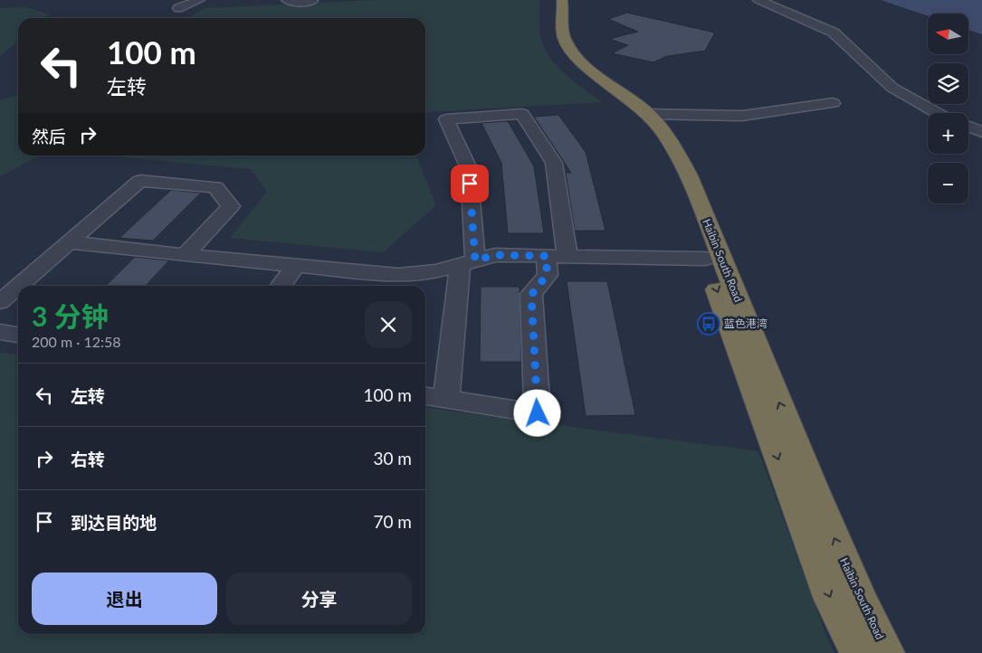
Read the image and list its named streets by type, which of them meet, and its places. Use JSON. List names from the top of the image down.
{
  "streets": {
    "highway": ["Haibin South Road"]
  },
  "places": {
    "bus stop": ["蓝色港湾"]
  },
  "north": "left",
  "page": {
    "map_buttons": ["+", "−"],
    "turn": ["100 m", "左转"],
    "then": "然后",
    "heading": ["3 分钟", "200 m · 12:58"],
    "list": [
      {
        "name": "左转",
        "value": "100 m"
      },
      {
        "name": "右转",
        "value": "30 m"
      },
      {
        "name": "到达目的地",
        "value": "70 m"
      }
    ],
    "buttons": ["退出", "分享"]
  }
}
